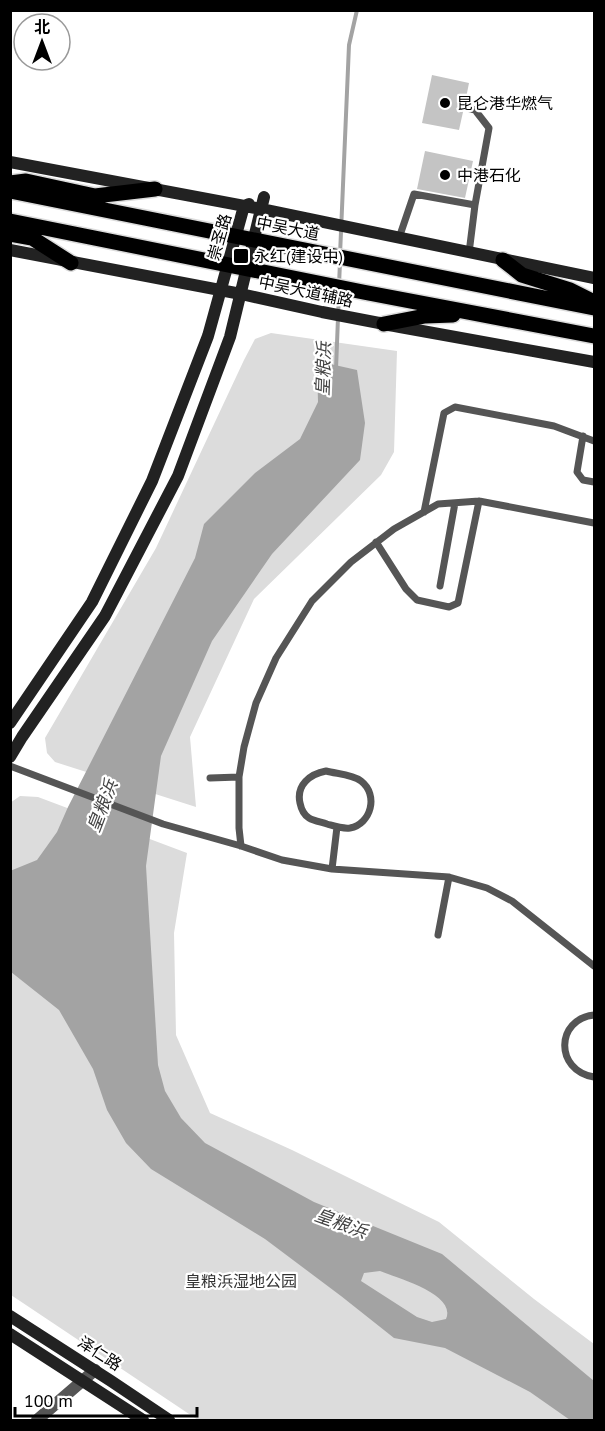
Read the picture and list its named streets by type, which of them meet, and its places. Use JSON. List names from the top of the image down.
{
  "streets": {
    "main road": [
      "中吴大道",
      "崇圣路",
      "中吴大道辅路",
      "泽仁路"
    ]
  },
  "crossings": [
    ["中吴大道", "崇圣路"],
    ["崇圣路", "中吴大道辅路"]
  ],
  "water": ["皇粮浜"],
  "parks": ["皇粮浜湿地公园"],
  "places": {
    "other": ["昆仑港华燃气", "中港石化"],
    "transit": ["永红(建设中)"]
  },
  "scale_bar": "100 m",
  "north": "top"
}
